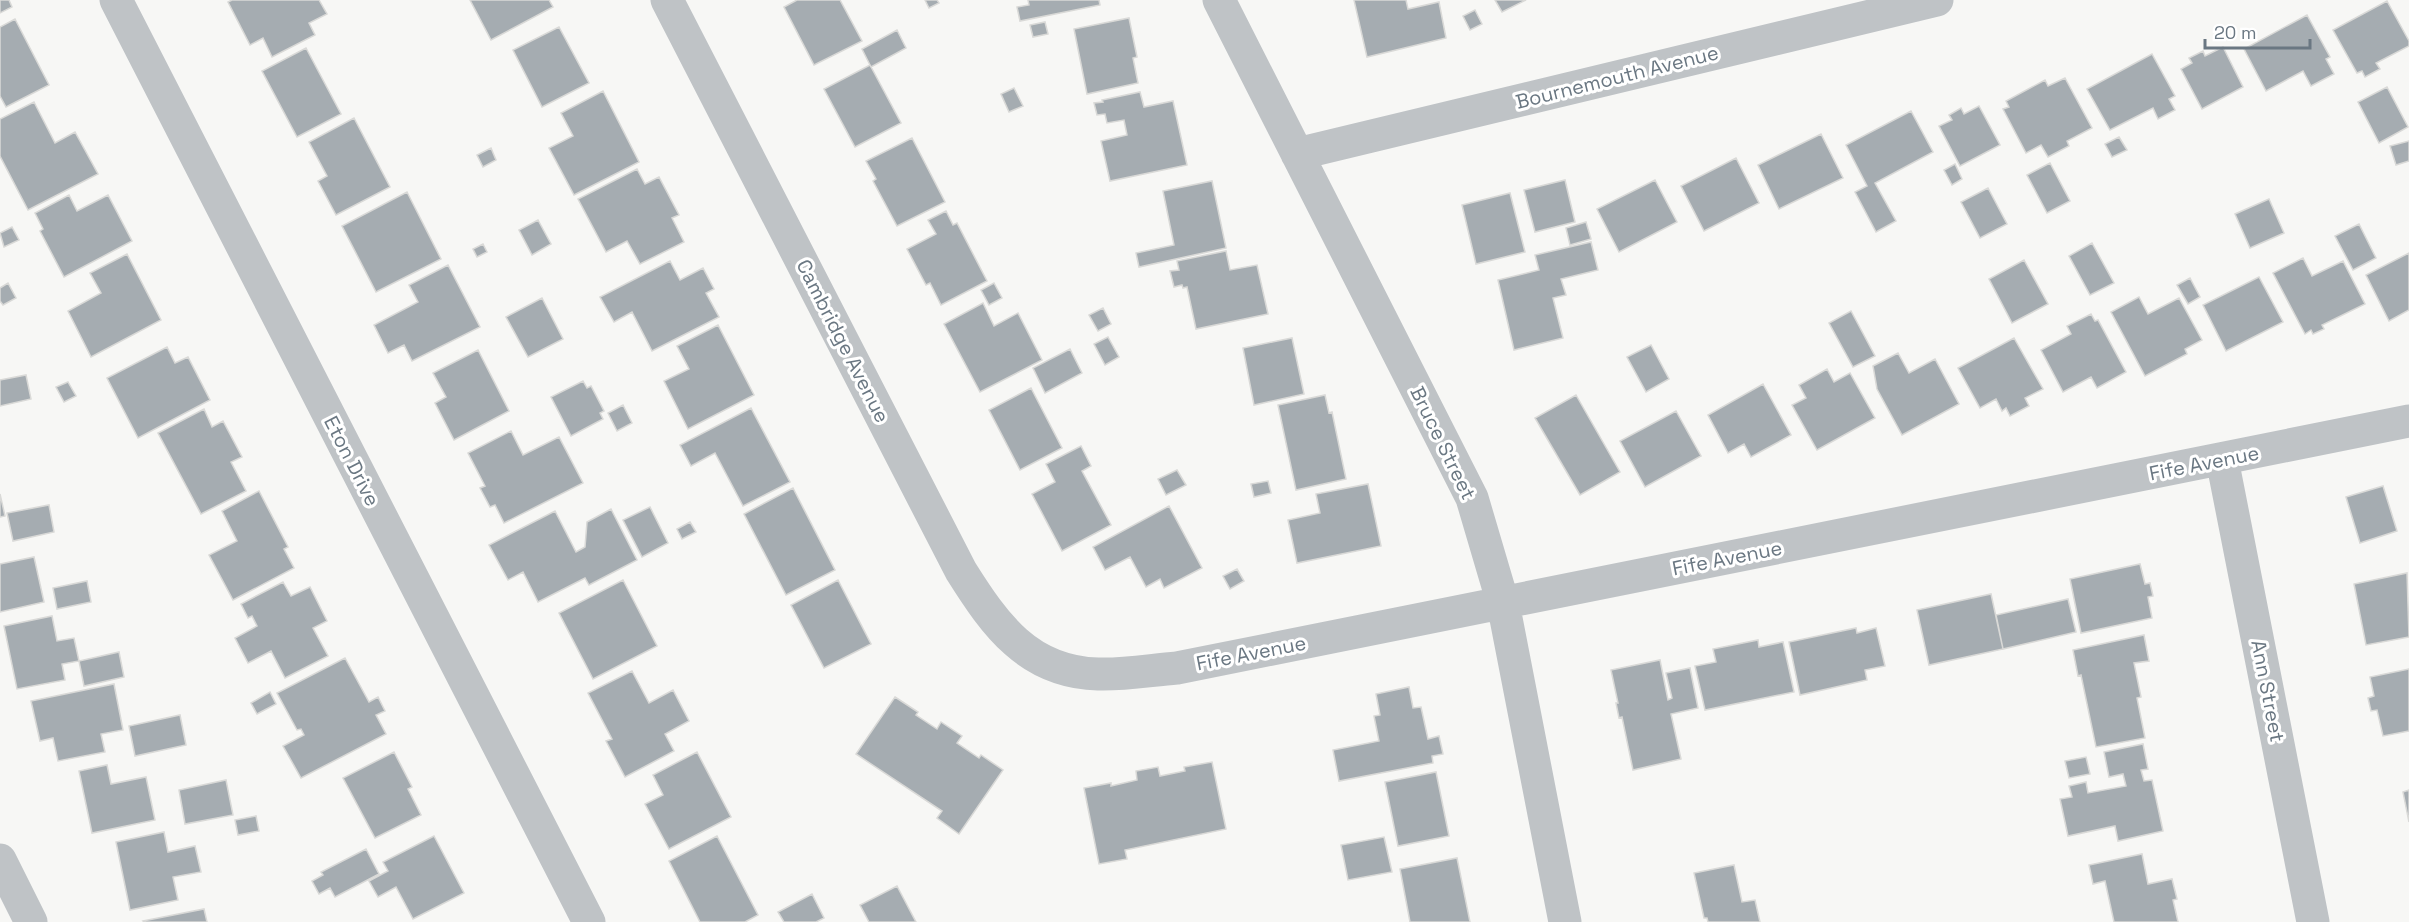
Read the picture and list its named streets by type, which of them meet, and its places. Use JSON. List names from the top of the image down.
{
  "streets": {
    "street": [
      "Bournemouth Avenue",
      "Cambridge Avenue",
      "Bruce Street",
      "Eton Drive",
      "Fife Avenue",
      "Ann Street"
    ]
  },
  "crossings": [
    ["Bournemouth Avenue", "Bruce Street"],
    ["Cambridge Avenue", "Fife Avenue"],
    ["Bruce Street", "Fife Avenue"],
    ["Fife Avenue", "Ann Street"]
  ],
  "scale_bar": "20 m"
}
